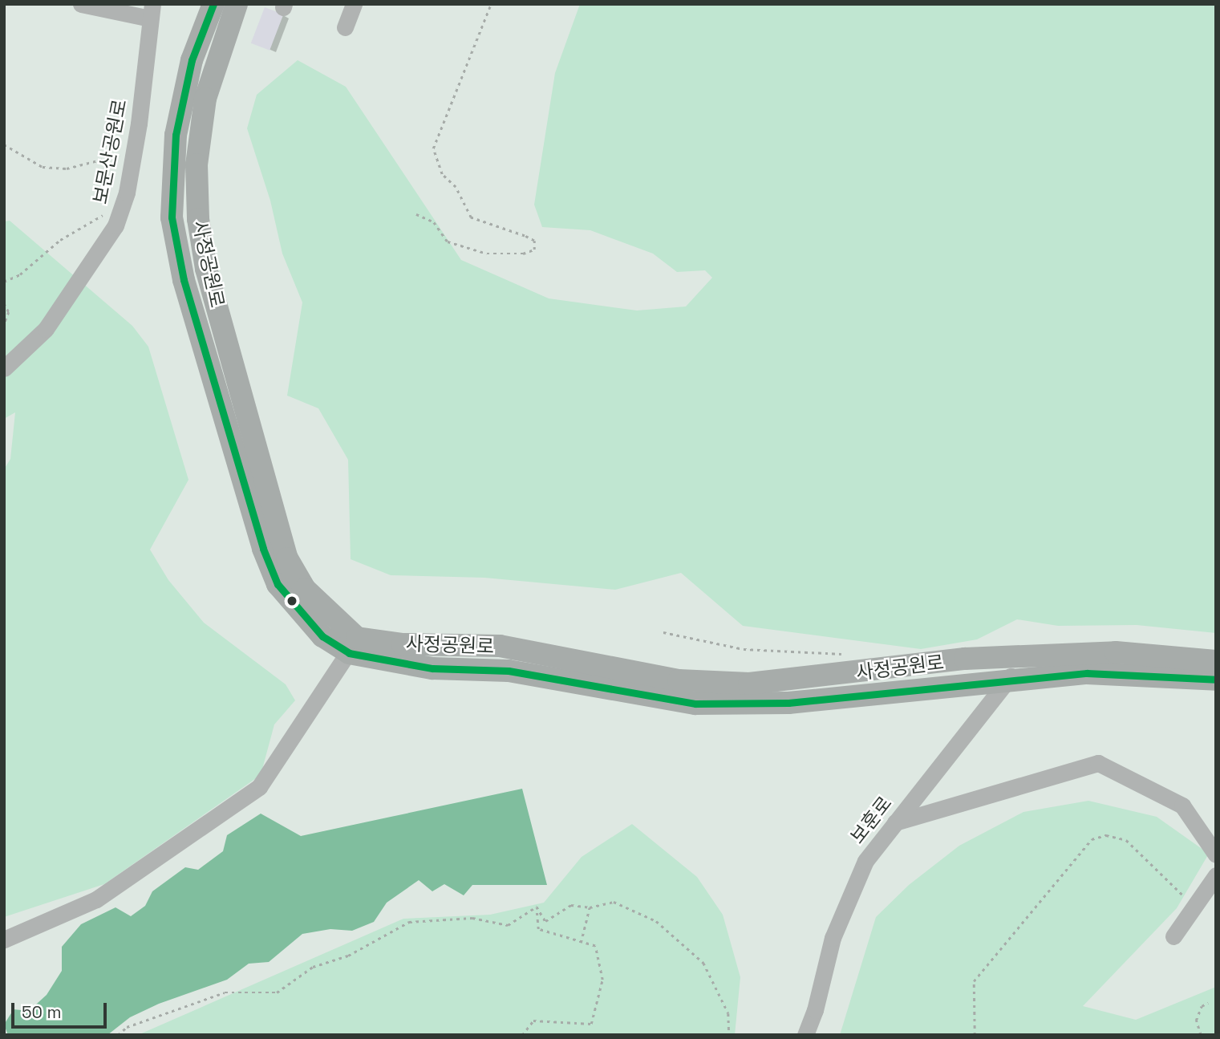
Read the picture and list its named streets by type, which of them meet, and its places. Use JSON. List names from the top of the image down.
{
  "streets": {
    "main road": ["사정공원로"],
    "street": ["보문산공원로", "보훈로"]
  },
  "crossings": [
    ["사정공원로", "보훈로"]
  ],
  "scale_bar": "50 m"
}
